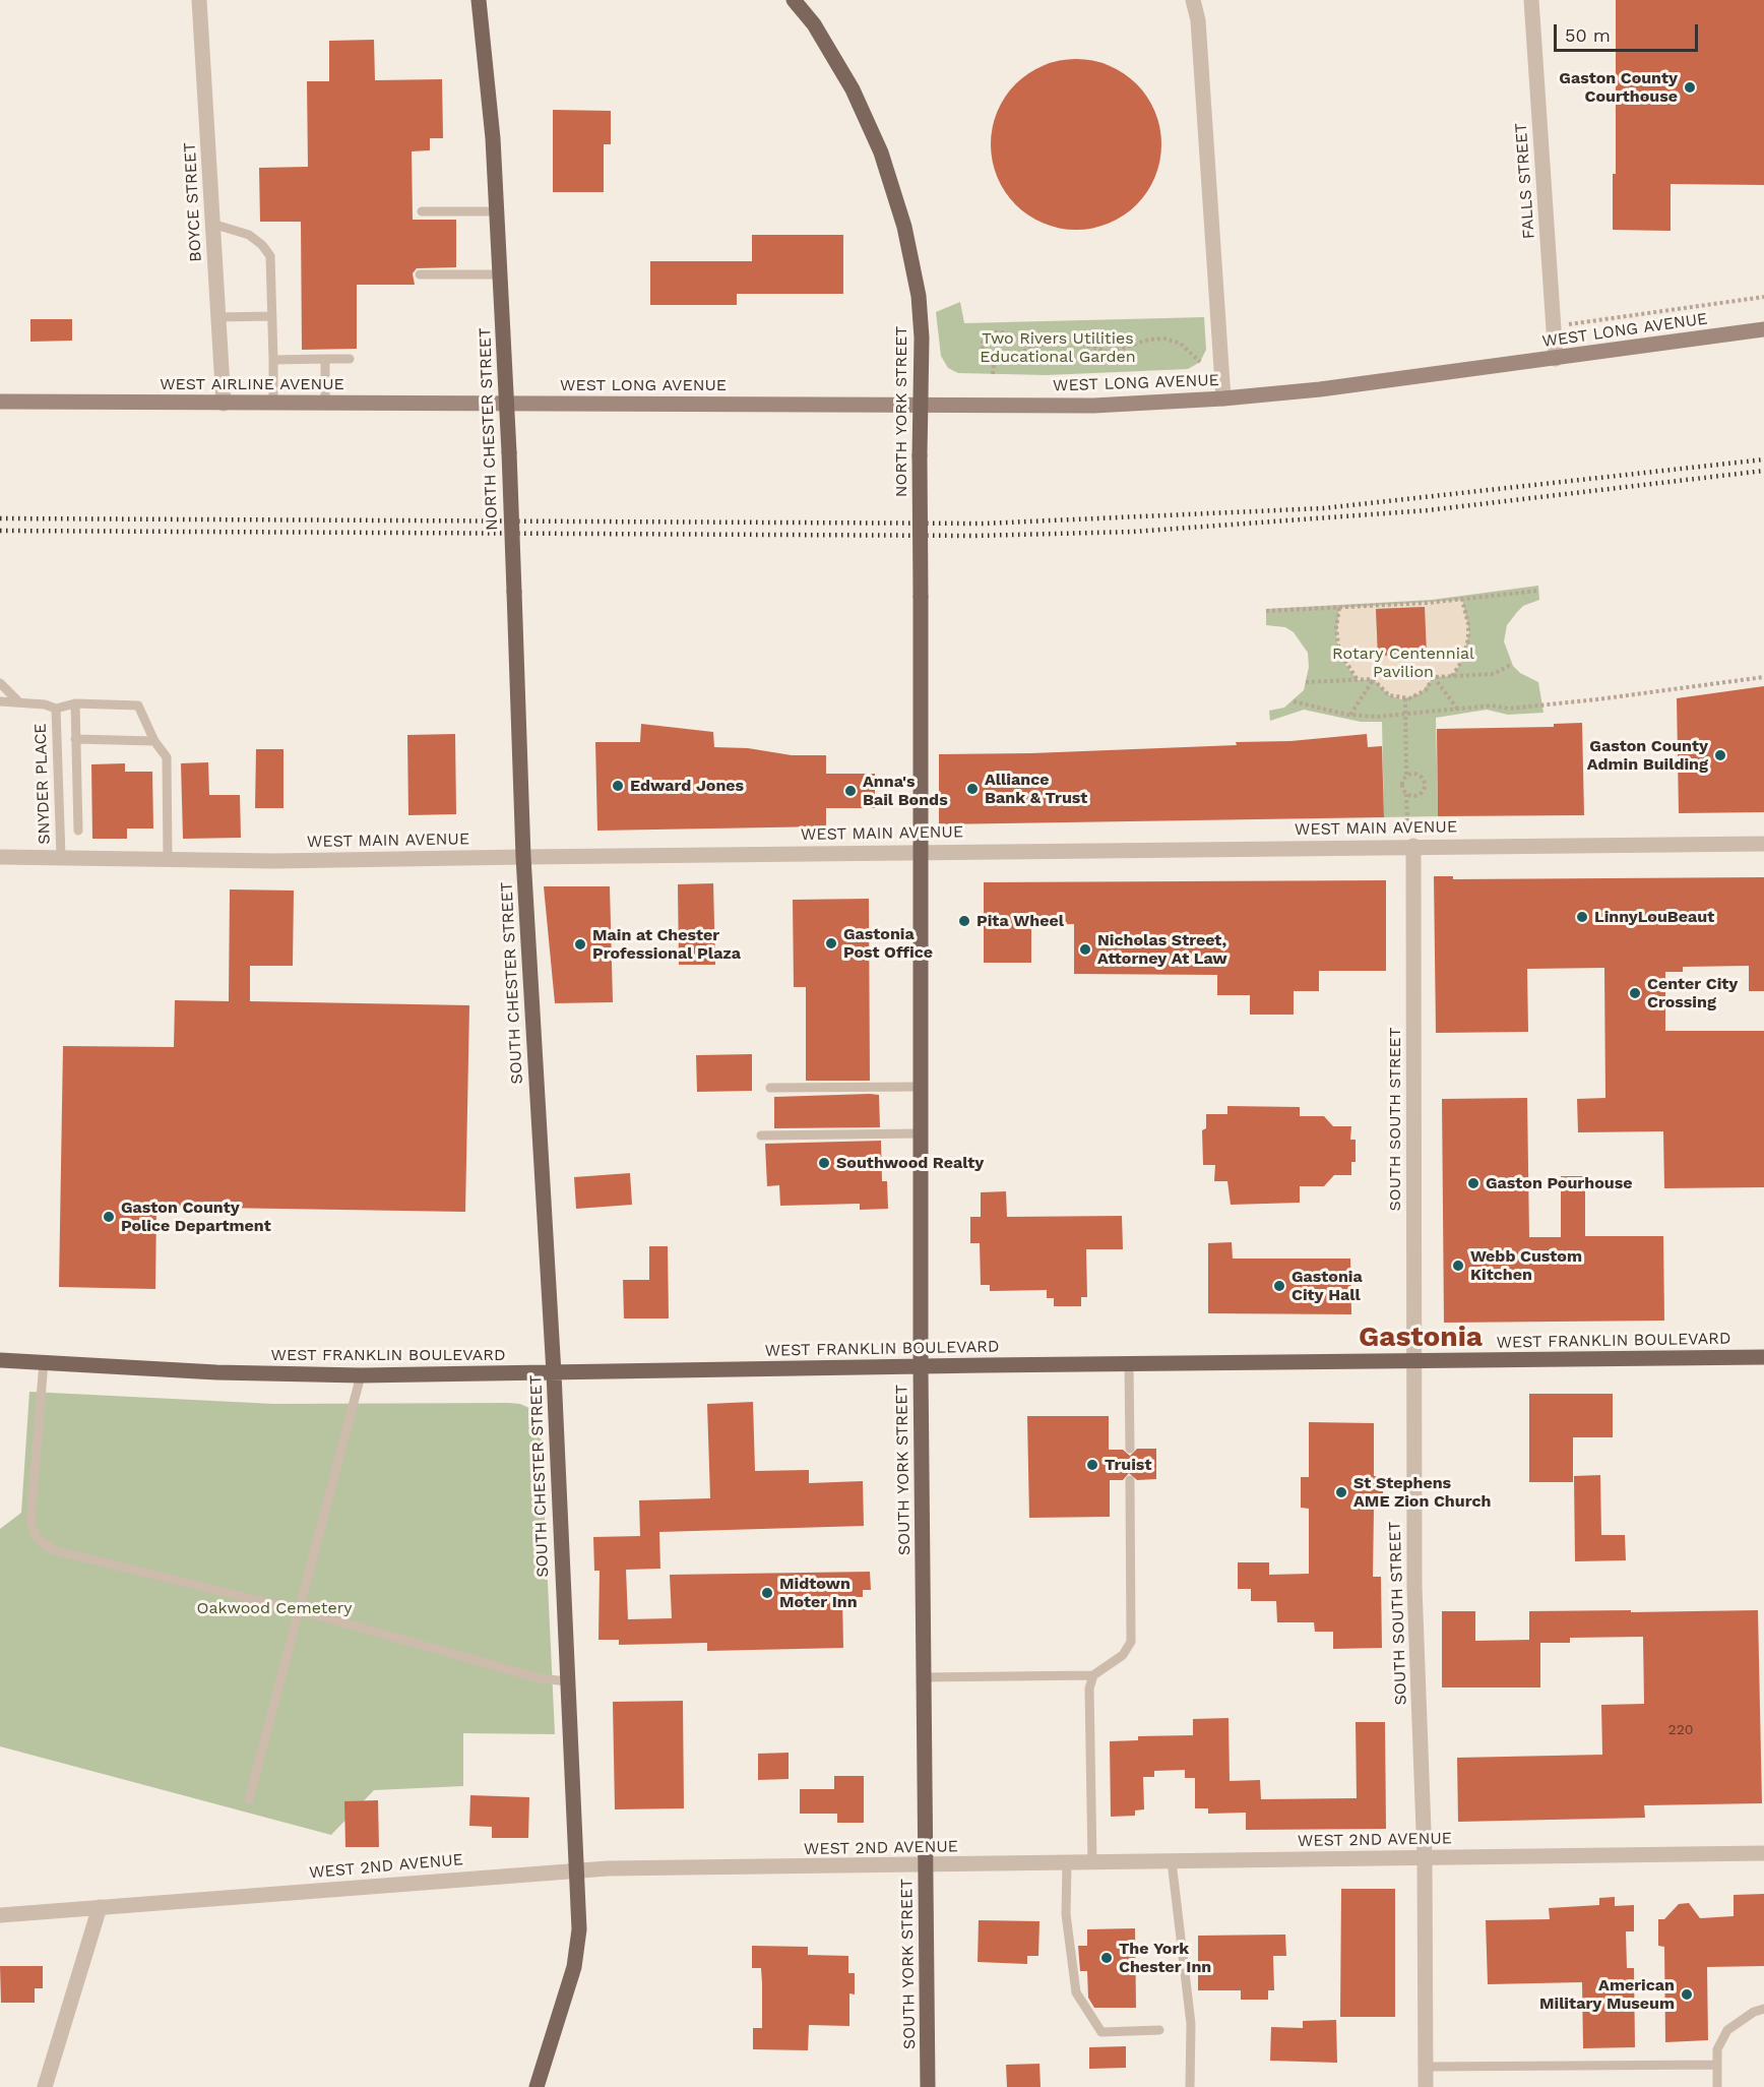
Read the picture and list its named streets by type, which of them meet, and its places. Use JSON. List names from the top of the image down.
{
  "streets": {
    "main road": [
      "WEST LONG AVENUE",
      "WEST AIRLINE AVENUE",
      "NORTH YORK STREET",
      "NORTH CHESTER STREET",
      "SOUTH CHESTER STREET",
      "WEST FRANKLIN BOULEVARD",
      "SOUTH YORK STREET"
    ],
    "street": [
      "FALLS STREET",
      "BOYCE STREET",
      "WEST MAIN AVENUE",
      "SOUTH SOUTH STREET",
      "WEST 2ND AVENUE"
    ],
    "lane": ["SNYDER PLACE"]
  },
  "crossings": [
    ["FALLS STREET", "WEST LONG AVENUE"],
    ["BOYCE STREET", "WEST AIRLINE AVENUE"],
    ["WEST LONG AVENUE", "WEST AIRLINE AVENUE"],
    ["WEST LONG AVENUE", "NORTH YORK STREET"],
    ["WEST LONG AVENUE", "NORTH CHESTER STREET"],
    ["WEST AIRLINE AVENUE", "NORTH CHESTER STREET"],
    ["NORTH YORK STREET", "WEST MAIN AVENUE"],
    ["NORTH YORK STREET", "SOUTH YORK STREET"],
    ["NORTH CHESTER STREET", "WEST MAIN AVENUE"],
    ["NORTH CHESTER STREET", "SOUTH CHESTER STREET"],
    ["SNYDER PLACE", "WEST MAIN AVENUE"],
    ["WEST MAIN AVENUE", "SOUTH CHESTER STREET"],
    ["WEST MAIN AVENUE", "SOUTH SOUTH STREET"],
    ["WEST MAIN AVENUE", "SOUTH YORK STREET"],
    ["SOUTH CHESTER STREET", "WEST FRANKLIN BOULEVARD"],
    ["SOUTH CHESTER STREET", "WEST 2ND AVENUE"],
    ["SOUTH SOUTH STREET", "WEST FRANKLIN BOULEVARD"],
    ["SOUTH SOUTH STREET", "WEST 2ND AVENUE"],
    ["WEST FRANKLIN BOULEVARD", "SOUTH YORK STREET"],
    ["SOUTH YORK STREET", "WEST 2ND AVENUE"]
  ],
  "districts": ["Gastonia"],
  "parks": ["Two Rivers Utilities Educational Garden", "Rotary Centennial Pavilion", "Oakwood Cemetery"],
  "places": [
    "Gaston County Courthouse",
    "Gaston County Admin Building",
    "Edward Jones",
    "Alliance Bank & Trust",
    "Anna's Bail Bonds",
    "LinnyLouBeaut",
    "Pita Wheel",
    "Gastonia Post Office",
    "Main at Chester Professional Plaza",
    "Nicholas Street, Attorney At Law",
    "Center City Crossing",
    "Southwood Realty",
    "Gaston Pourhouse",
    "Gaston County Police Department",
    "Webb Custom Kitchen",
    "Gastonia City Hall",
    "Truist",
    "St Stephens AME Zion Church",
    "Midtown Moter Inn",
    "The York Chester Inn",
    "American Military Museum"
  ],
  "house_numbers": ["220"],
  "scale_bar": "50 m"
}
